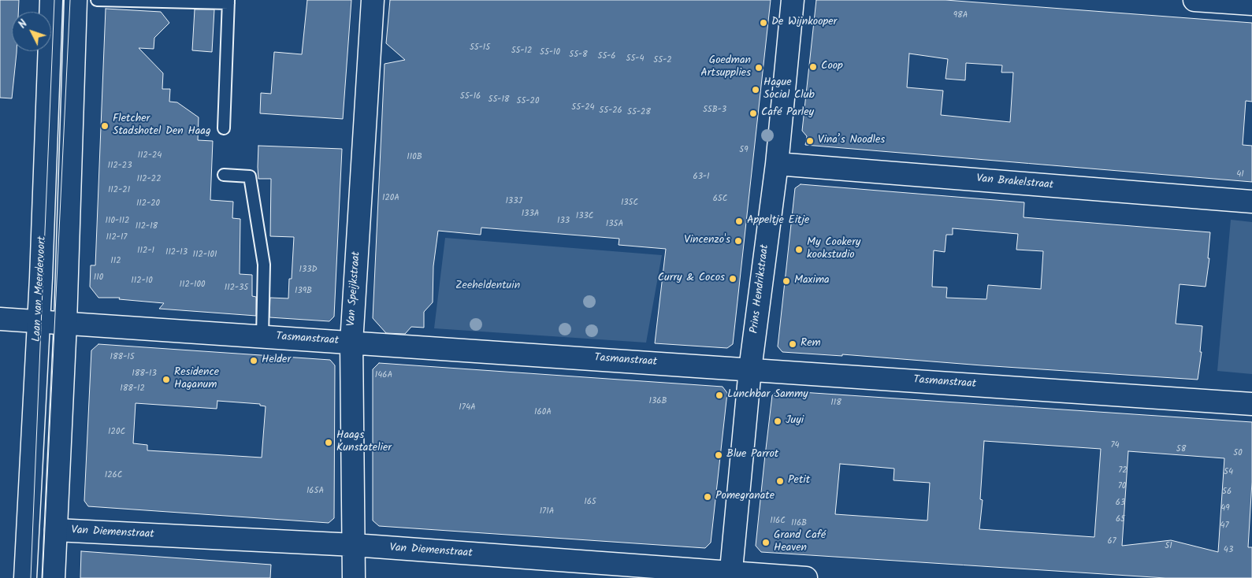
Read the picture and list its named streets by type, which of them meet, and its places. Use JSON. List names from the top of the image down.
{
  "streets": {
    "street": [
      "Van Brakelstraat",
      "Laan van Meerdervoort",
      "Van Speijkstraat",
      "Prins Hendrikstraat",
      "Tasmanstraat",
      "Van Diemenstraat"
    ]
  },
  "crossings": [
    ["Van Brakelstraat", "Prins Hendrikstraat"],
    ["Laan van Meerdervoort", "Tasmanstraat"],
    ["Van Speijkstraat", "Tasmanstraat"],
    ["Van Speijkstraat", "Van Diemenstraat"],
    ["Prins Hendrikstraat", "Tasmanstraat"],
    ["Prins Hendrikstraat", "Van Diemenstraat"]
  ],
  "parks": ["Zeeheldentuin"],
  "places": [
    "De Wijnkooper",
    "Coop",
    "Goedman Artsupplies",
    "Hague Social Club",
    "Café Parley",
    "Fletcher Stadshotel Den Haag",
    "Vina’s Noodles",
    "Appeltje Eitje",
    "Vincenzo's",
    "My Cookery kookstudio",
    "Curry & Cocos",
    "Maxima",
    "Rem",
    "Helder",
    "Residence Haganum",
    "Lunchbar Sammy",
    "Juyi",
    "Haags Kunstatelier",
    "Blue Parrot",
    "Petit",
    "Pomegranate",
    "Grand Café Heaven"
  ],
  "house_numbers": [
    "98A",
    "55-15",
    "55-12",
    "55-10",
    "55-8",
    "55-6",
    "55-4",
    "55-2",
    "55-16",
    "55-18",
    "55-20",
    "55-24",
    "55B-3",
    "55-26",
    "55-28",
    "59",
    "112-24",
    "110B",
    "112-23",
    "41",
    "63-1",
    "112-22",
    "112-21",
    "120A",
    "65C",
    "133J",
    "135C",
    "112-20",
    "133A",
    "133C",
    "110-112",
    "133",
    "135A",
    "112-18",
    "112-17",
    "112-1",
    "112-13",
    "112-101",
    "112",
    "133D",
    "110",
    "112-10",
    "112-100",
    "112-35",
    "139B",
    "188-15",
    "188-13",
    "146A",
    "188-12",
    "136B",
    "118",
    "174A",
    "160A",
    "120C",
    "74",
    "58",
    "50",
    "72",
    "54",
    "126C",
    "70",
    "165A",
    "56",
    "165",
    "63",
    "49",
    "171A",
    "65",
    "116C",
    "116B",
    "47",
    "67",
    "51",
    "43"
  ],
  "north": "top left"
}
